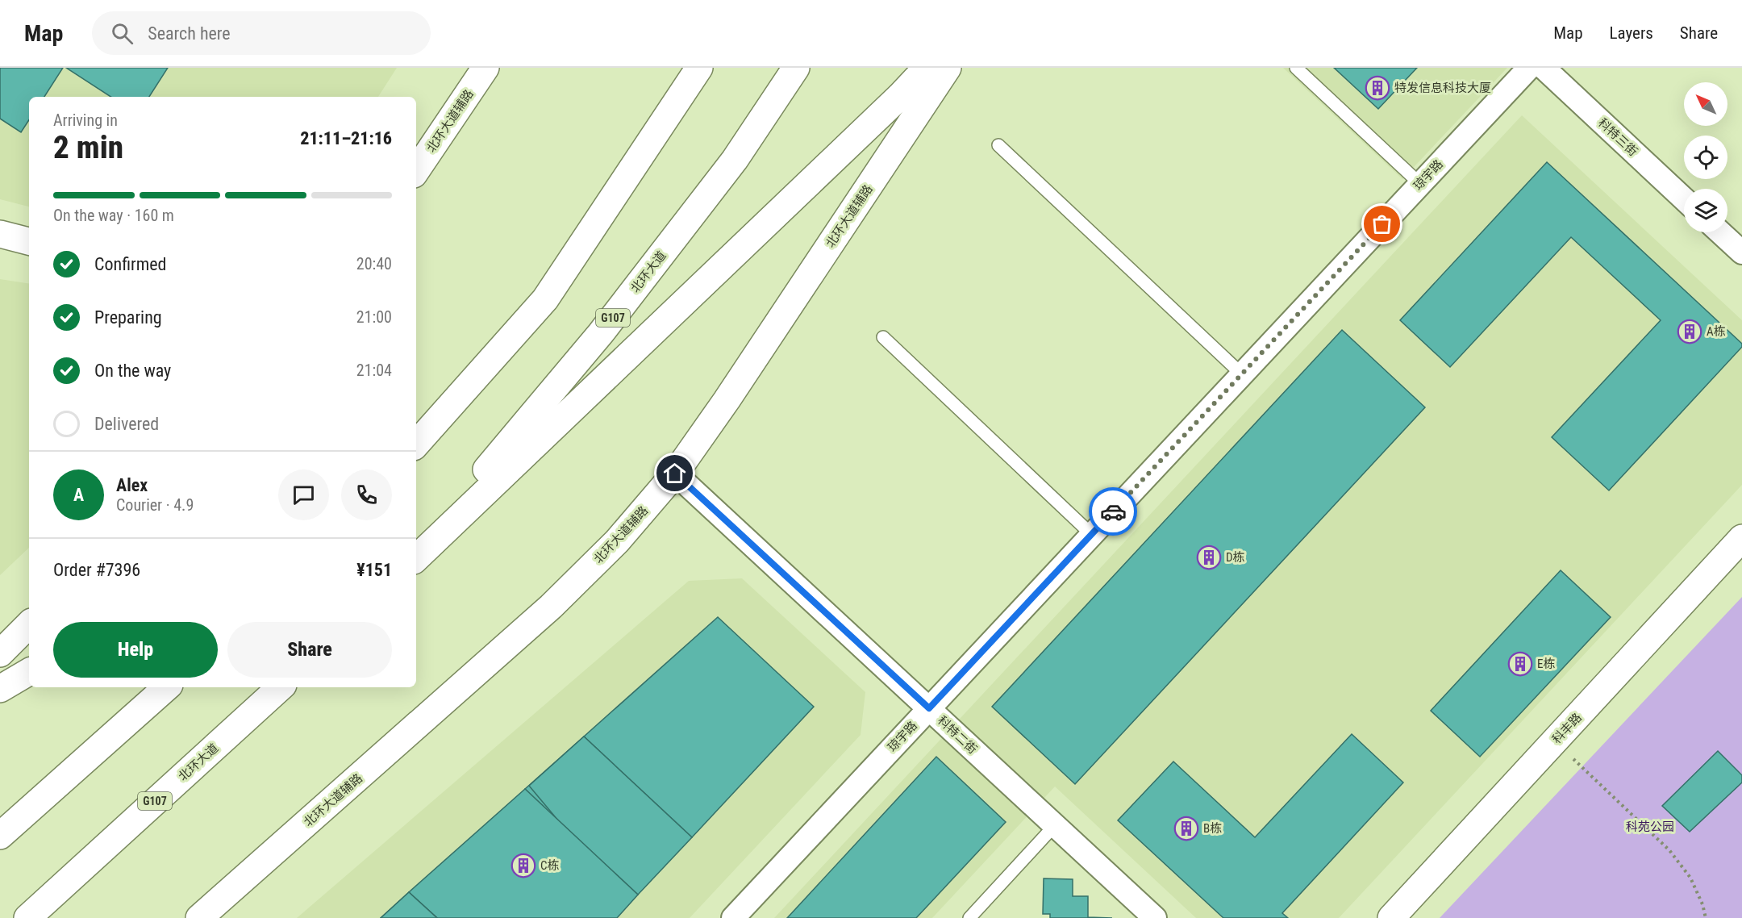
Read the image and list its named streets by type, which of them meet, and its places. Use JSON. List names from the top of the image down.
{
  "streets": {
    "main road": [
      "北环大道辅路",
      "北环大道",
      "G107",
      "科丰路"
    ],
    "street": ["科特三街", "琼宇路", "科特二街"]
  },
  "crossings": [
    ["北环大道辅路", "科特二街"],
    ["琼宇路", "科特二街"]
  ],
  "parks": ["科苑公园"],
  "places": {
    "building": [
      "特发信息科技大厦",
      "A栋",
      "D栋",
      "E栋",
      "B栋",
      "C栋"
    ]
  },
  "north": "top left",
  "page": {
    "header": "Map",
    "search": "Search here",
    "nav": ["Map", "Layers", "Share"],
    "heading": ["2 min", "Arriving in", "21:11–21:16"],
    "panel": [
      "Alex",
      "Courier · 4.9",
      "Order #7396",
      "¥151"
    ],
    "bar": "On the way · 160 m",
    "list": [
      ["Confirmed", "20:40"],
      ["Preparing", "21:00"],
      ["On the way", "21:04"],
      "Delivered"
    ],
    "round": "A",
    "buttons": ["Help", "Share"]
  }
}
